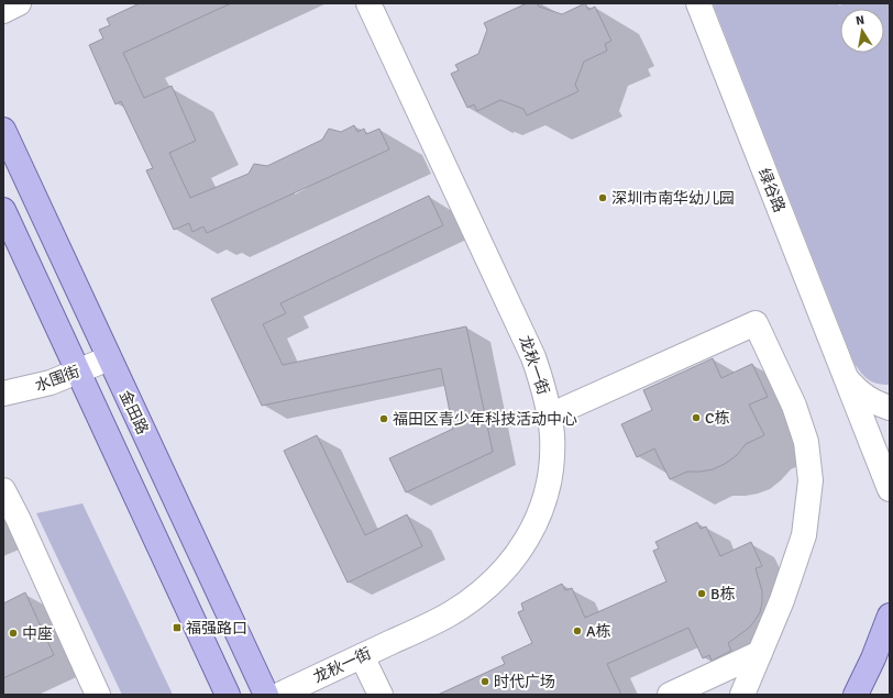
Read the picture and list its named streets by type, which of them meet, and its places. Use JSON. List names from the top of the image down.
{
  "streets": {
    "main road": ["金田路"],
    "street": ["绿谷路", "龙秋一街", "水围街"]
  },
  "crossings": [
    ["水围街", "金田路"]
  ],
  "places": {
    "other": [
      "深圳市南华幼儿园",
      "C栋",
      "福田区青少年科技活动中心",
      "B栋",
      "A栋",
      "中座",
      "时代广场"
    ],
    "transit": ["福强路口"]
  },
  "north": "top"
}
